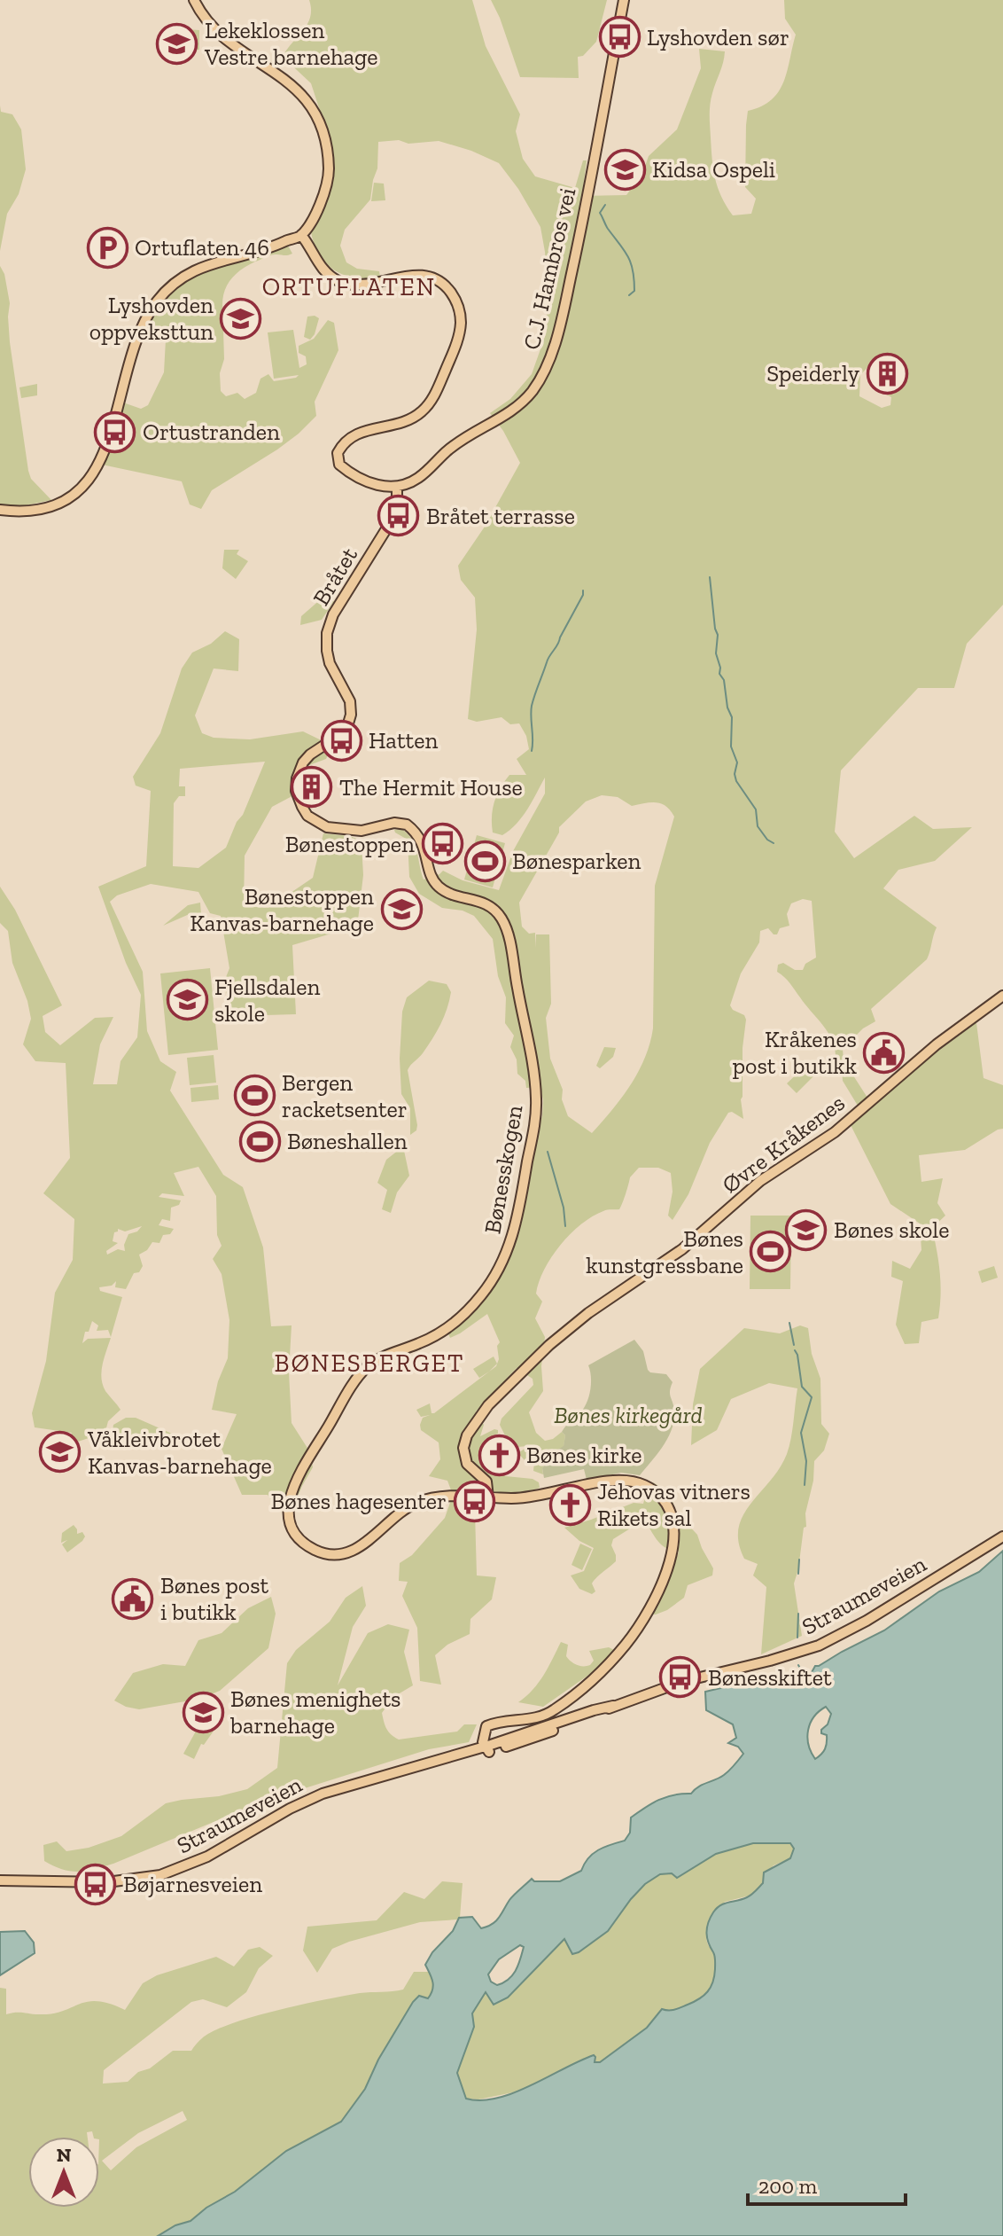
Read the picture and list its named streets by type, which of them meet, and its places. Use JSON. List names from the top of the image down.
{
  "streets": {
    "main road": [
      "C.J. Hambros vei",
      "Bråtet",
      "Øvre Kråkenes",
      "Bønesskogen",
      "Straumeveien"
    ]
  },
  "crossings": [
    ["C.J. Hambros vei", "Bråtet"],
    ["Bråtet", "Bønesskogen"],
    ["Øvre Kråkenes", "Bønesskogen"]
  ],
  "districts": ["ORTUFLATEN", "BØNESBERGET"],
  "parks": ["Bønes kirkegård"],
  "places": {
    "bus stop": [
      "Lyshovden sør",
      "Ortustranden",
      "Bråtet terrasse",
      "Hatten",
      "Bønestoppen",
      "Bønes hagesenter",
      "Bønesskiftet",
      "Bøjarnesveien"
    ],
    "school or university": [
      "Lekeklossen Vestre barnehage",
      "Kidsa Ospeli",
      "Lyshovden oppveksttun",
      "Bønestoppen Kanvas-barnehage",
      "Fjellsdalen skole",
      "Bønes skole",
      "Våkleivbrotet Kanvas-barnehage",
      "Bønes menighets barnehage"
    ],
    "parking": ["Ortuflaten 46"],
    "building": ["Speiderly", "The Hermit House"],
    "sports": [
      "Bønesparken",
      "Bergen racketsenter",
      "Bøneshallen",
      "Bønes kunstgressbane"
    ],
    "public building": ["Kråkenes post i butikk", "Bønes post i butikk"],
    "church": ["Bønes kirke", "Jehovas vitners Rikets sal"]
  },
  "scale_bar": "200 m",
  "north": "top"
}
